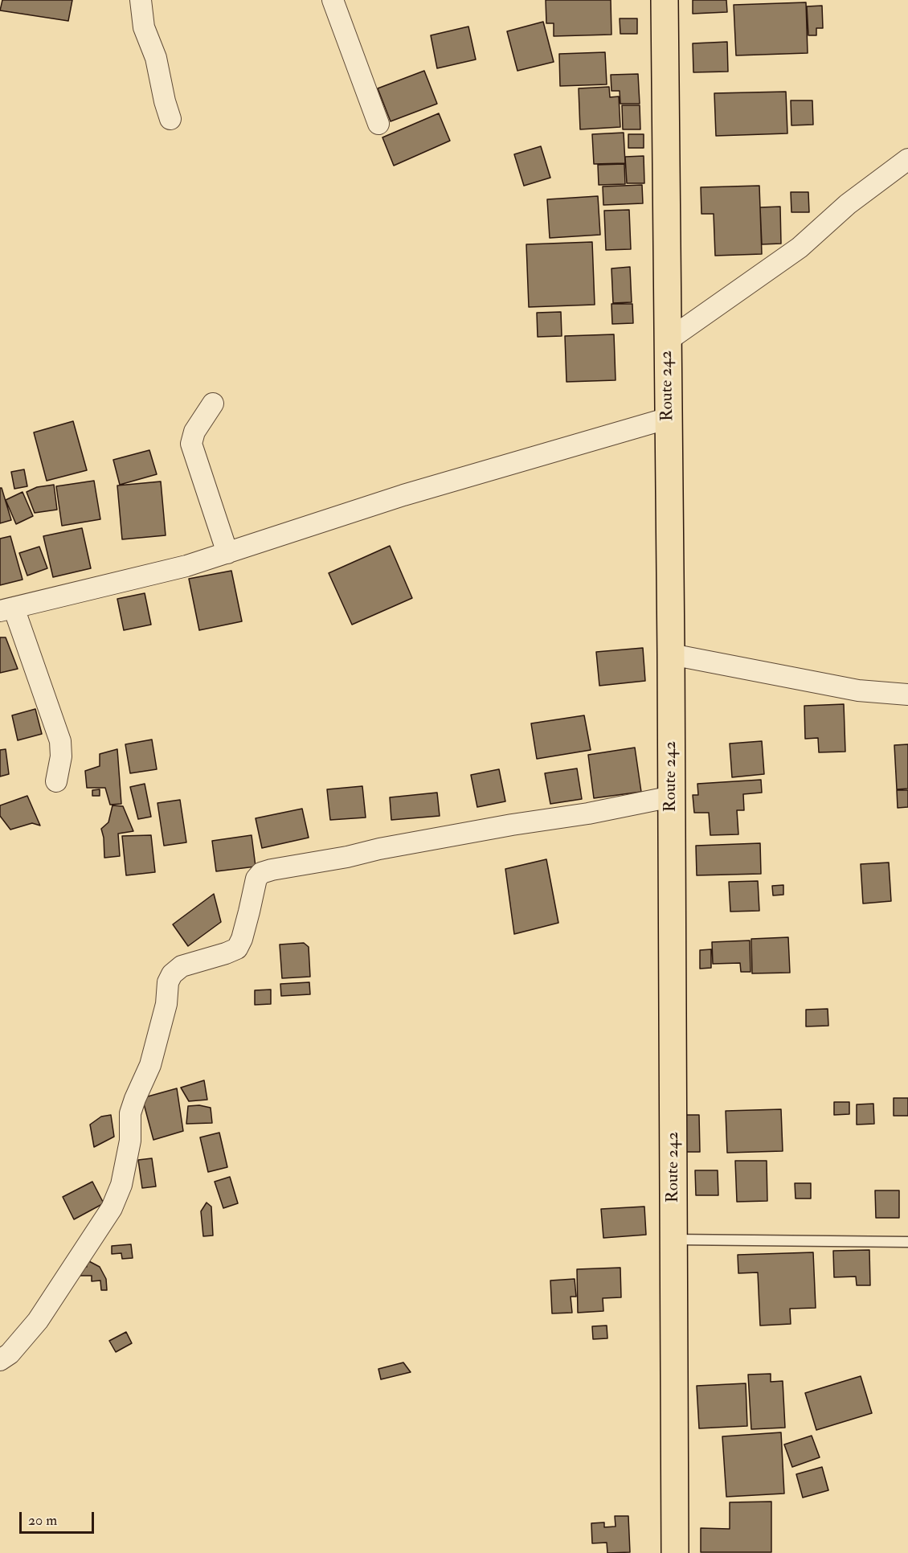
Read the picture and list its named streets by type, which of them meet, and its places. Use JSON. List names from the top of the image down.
{
  "streets": {
    "main road": ["Route 242"]
  },
  "scale_bar": "20 m"
}
